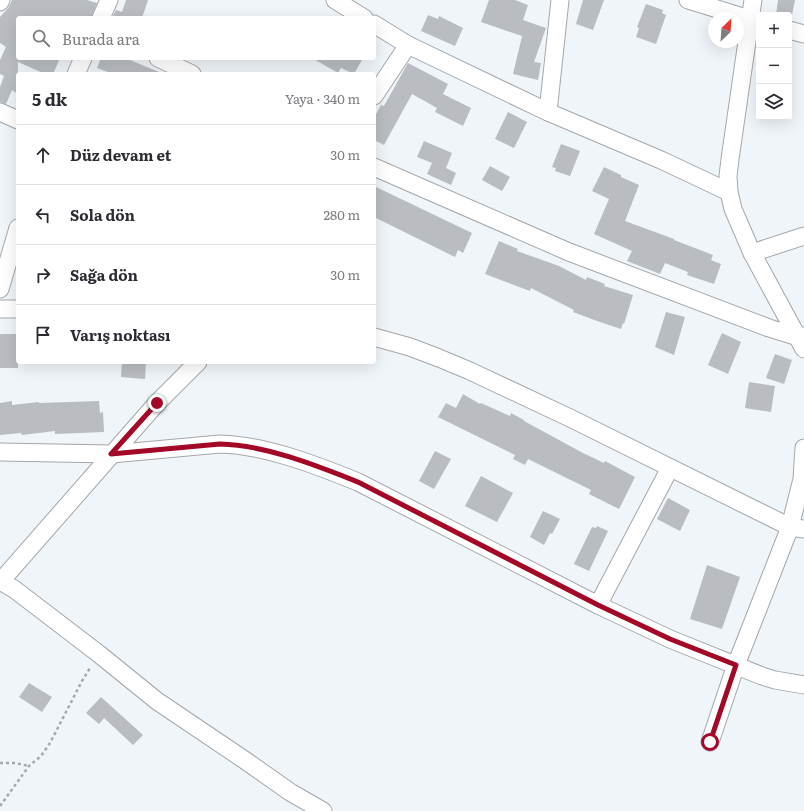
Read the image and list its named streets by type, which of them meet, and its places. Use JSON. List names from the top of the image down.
{
  "north": "top right",
  "page": {
    "map_buttons": ["+", "−"],
    "search": "Burada ara",
    "heading": ["5 dk", "Yaya · 340 m"],
    "list": [
      ["Düz devam et", "30 m"],
      ["Sola dön", "280 m"],
      ["Sağa dön", "30 m"],
      "Varış noktası"
    ]
  }
}
